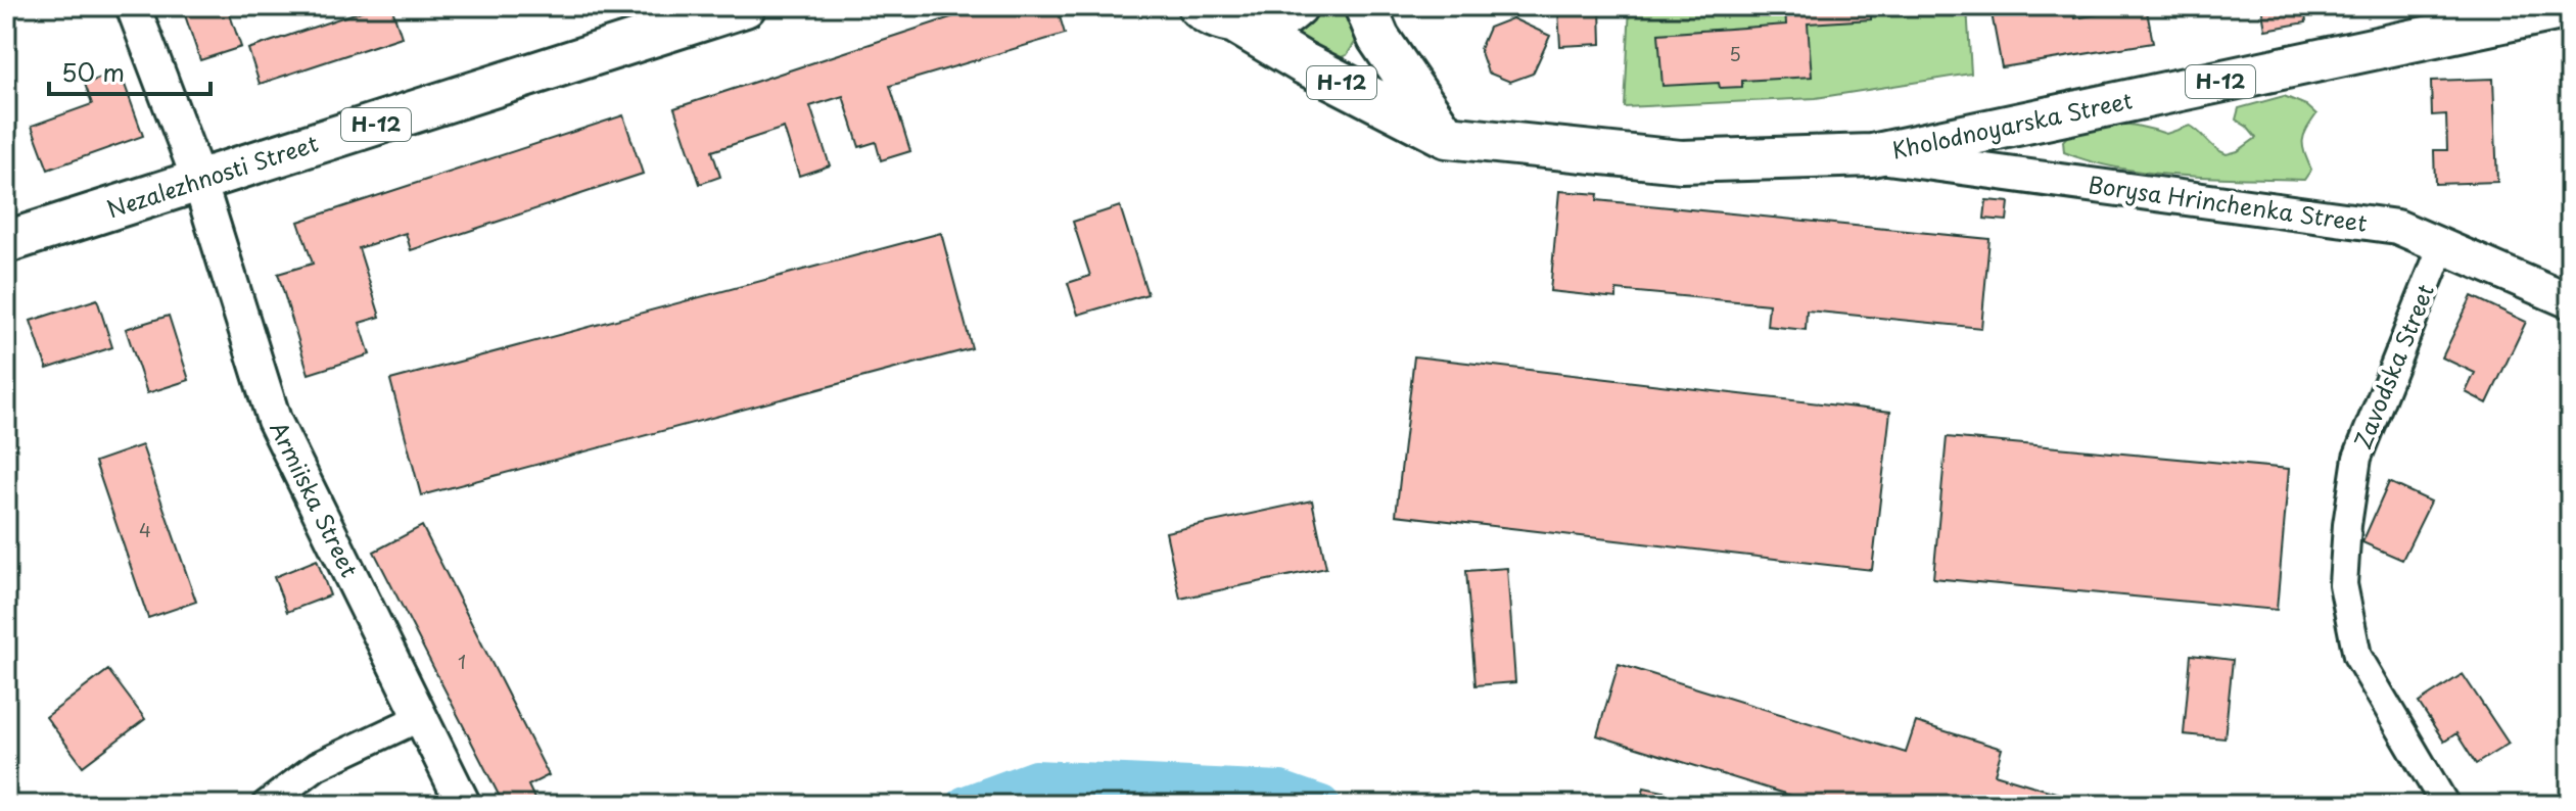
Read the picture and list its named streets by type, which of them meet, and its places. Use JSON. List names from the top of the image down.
{
  "streets": {
    "main road": ["Н-12", "Kholodnoyarska Street", "Nezalezhnosti Street"],
    "street": ["Borysa Hrinchenka Street", "Zavodska Street", "Armiiska Street"]
  },
  "crossings": [
    ["Н-12", "Kholodnoyarska Street"],
    ["Kholodnoyarska Street", "Borysa Hrinchenka Street"],
    ["Nezalezhnosti Street", "Armiiska Street"],
    ["Borysa Hrinchenka Street", "Zavodska Street"]
  ],
  "house_numbers": ["5", "4", "1"],
  "scale_bar": "50 m"
}
